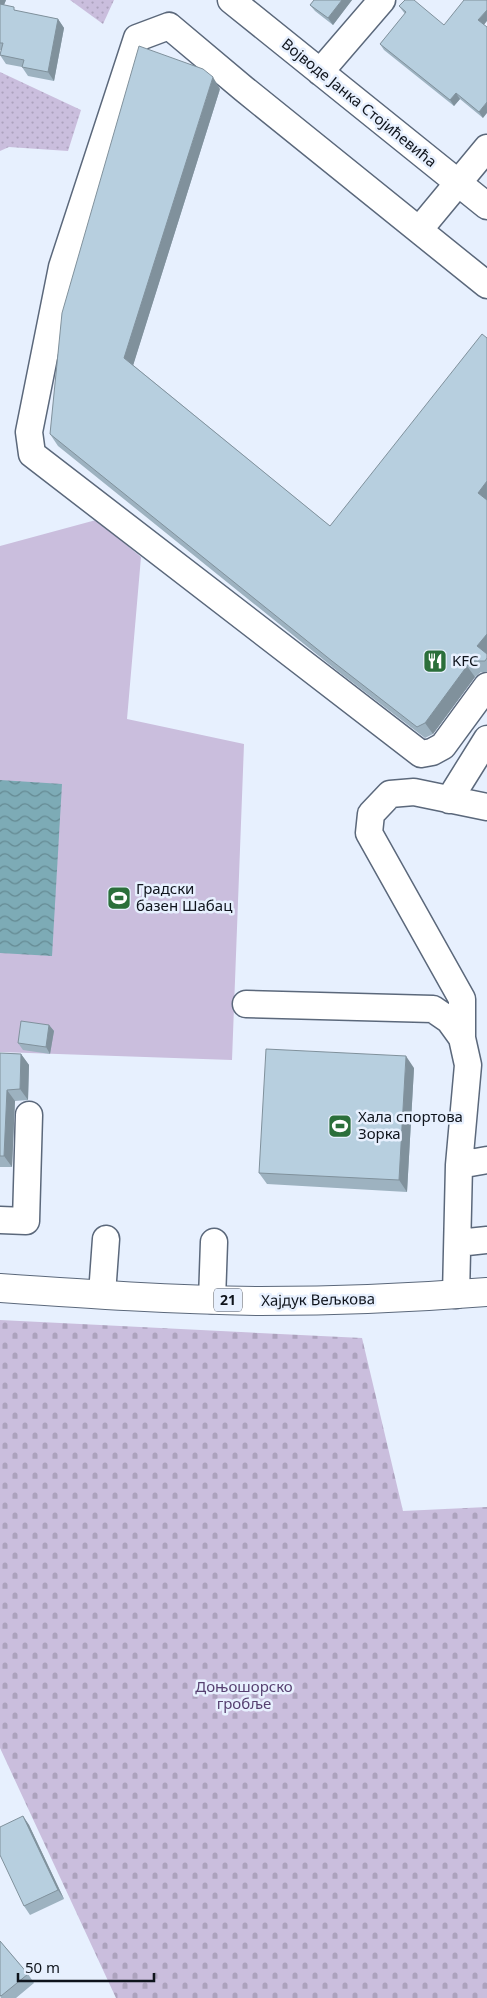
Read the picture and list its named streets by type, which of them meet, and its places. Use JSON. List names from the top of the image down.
{
  "streets": {
    "main road": ["21", "Хајдук Вељкова"],
    "street": ["Војводе Јанка Стојићевића"]
  },
  "parks": ["Доњошорско гробље"],
  "places": {
    "restaurant": ["KFC"],
    "sports": ["Градски базен Шабац", "Хала спортова Зорка"]
  },
  "scale_bar": "50 m"
}
